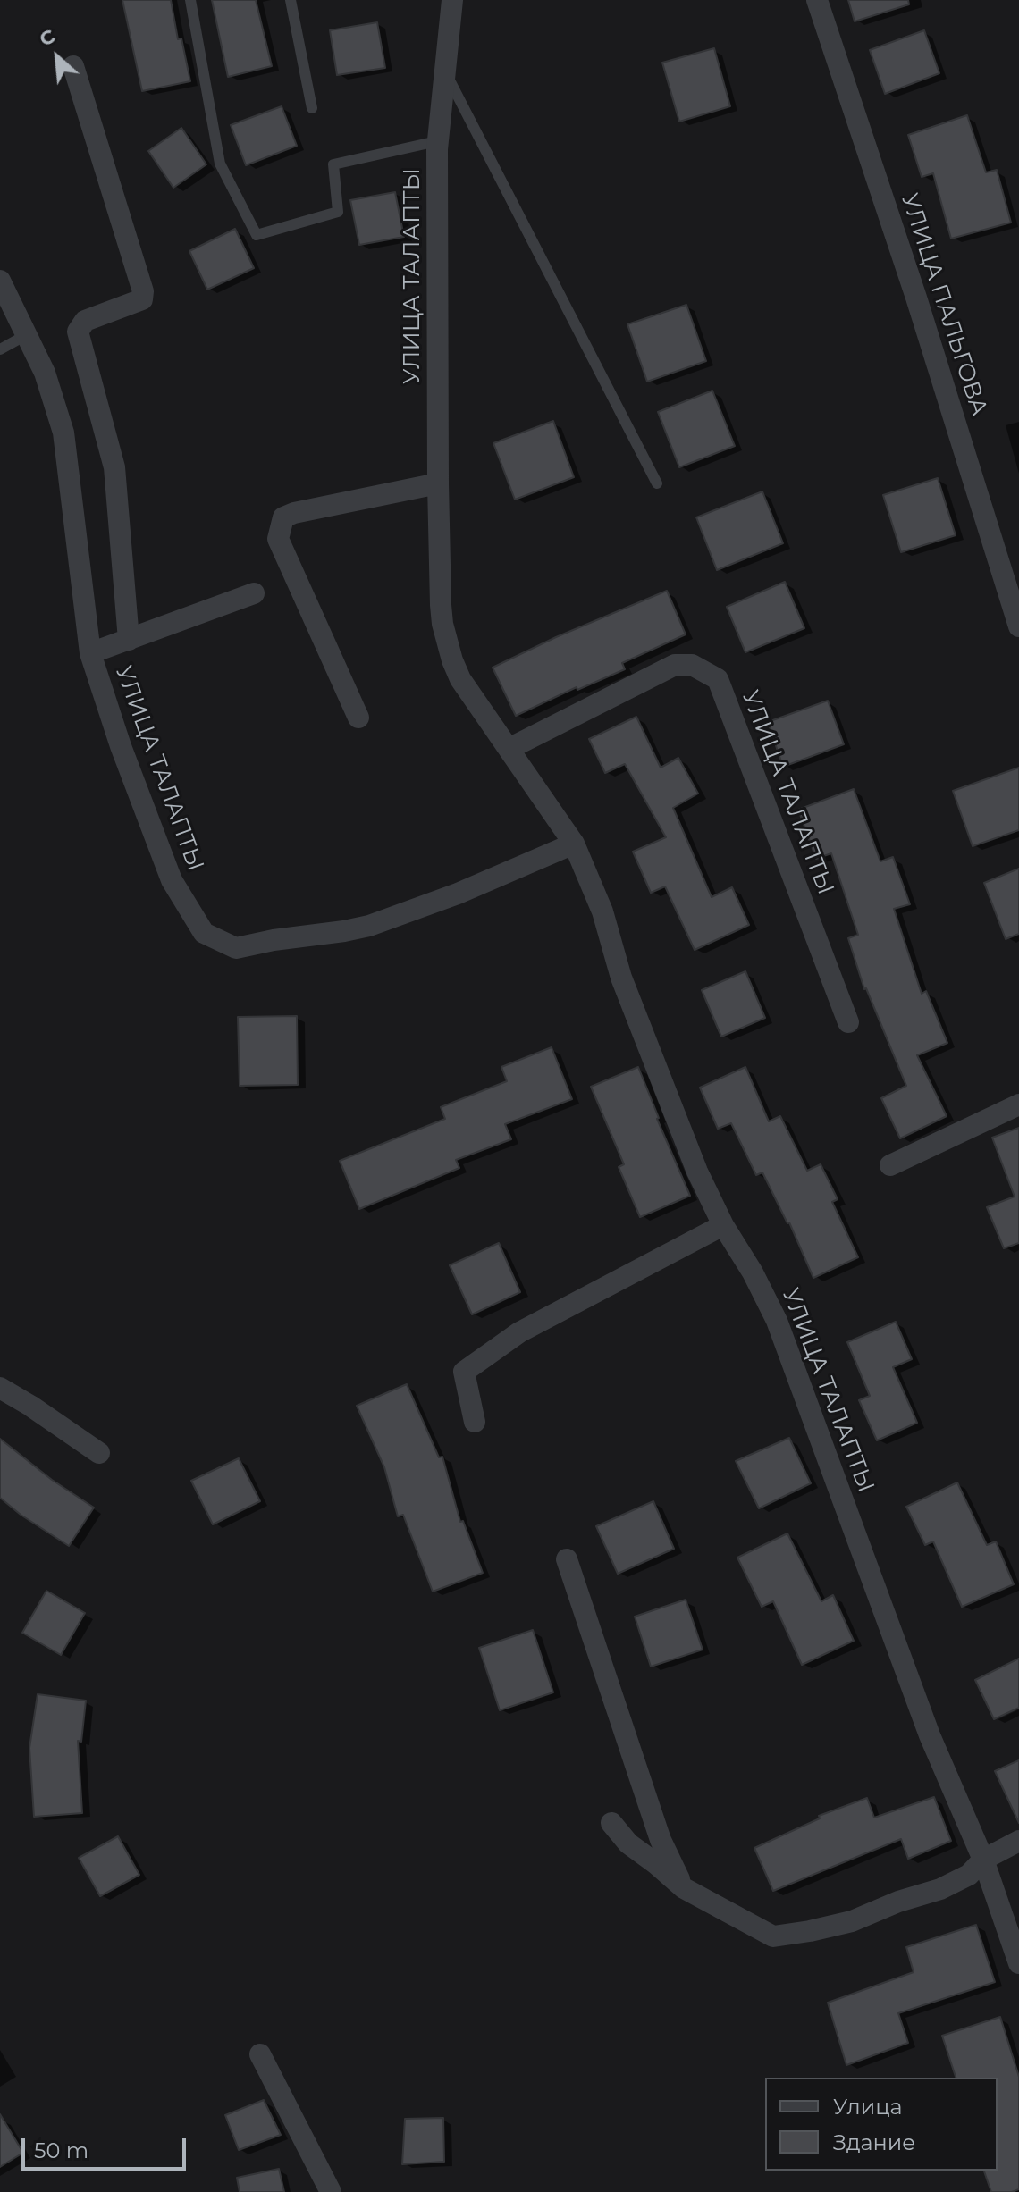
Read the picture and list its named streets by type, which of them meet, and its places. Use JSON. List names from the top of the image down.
{
  "streets": {
    "street": ["УЛИЦА ТАЛАПТЫ", "УЛИЦА ПАЛЬГОВА"]
  },
  "legend": ["Улица", "Здание"],
  "scale_bar": "50 m",
  "north": "top left"
}
